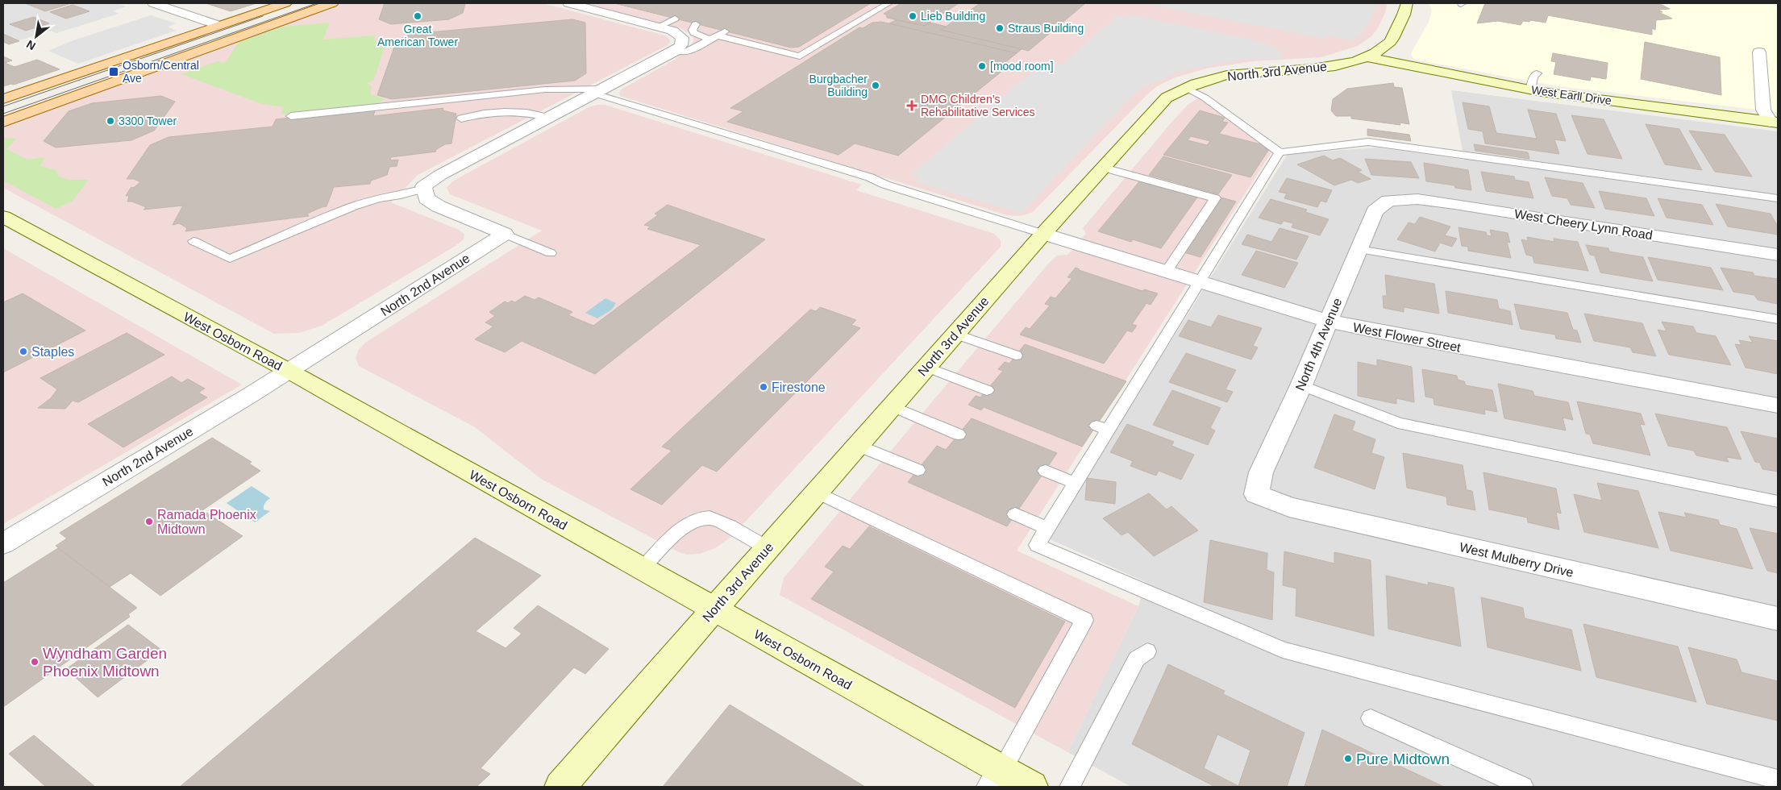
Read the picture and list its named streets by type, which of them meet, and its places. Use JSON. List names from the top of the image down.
{
  "streets": {
    "street": [
      "North 3rd Avenue",
      "West Earll Drive",
      "West Cheery Lynn Road",
      "North 2nd Avenue",
      "West Flower Street",
      "West Osborn Road",
      "North 4th Avenue",
      "West Mulberry Drive"
    ]
  },
  "crossings": [
    ["North 3rd Avenue", "West Earll Drive"],
    ["North 3rd Avenue", "West Flower Street"],
    ["North 3rd Avenue", "West Osborn Road"],
    ["West Cheery Lynn Road", "North 4th Avenue"],
    ["North 2nd Avenue", "West Osborn Road"],
    ["West Flower Street", "North 4th Avenue"],
    ["North 4th Avenue", "West Mulberry Drive"]
  ],
  "places": {
    "other": [
      "Great American Tower",
      "Lieb Building",
      "Straus Building",
      "[mood room]",
      "Burgbacher Building",
      "3300 Tower",
      "Staples",
      "Firestone",
      "Ramada Phoenix Midtown",
      "Wyndham Garden Phoenix Midtown",
      "Pure Midtown"
    ],
    "transit": ["Osborn/Central Ave"],
    "health": ["DMG Children’s Rehabilitative Services"]
  },
  "north": "bottom left"
}
